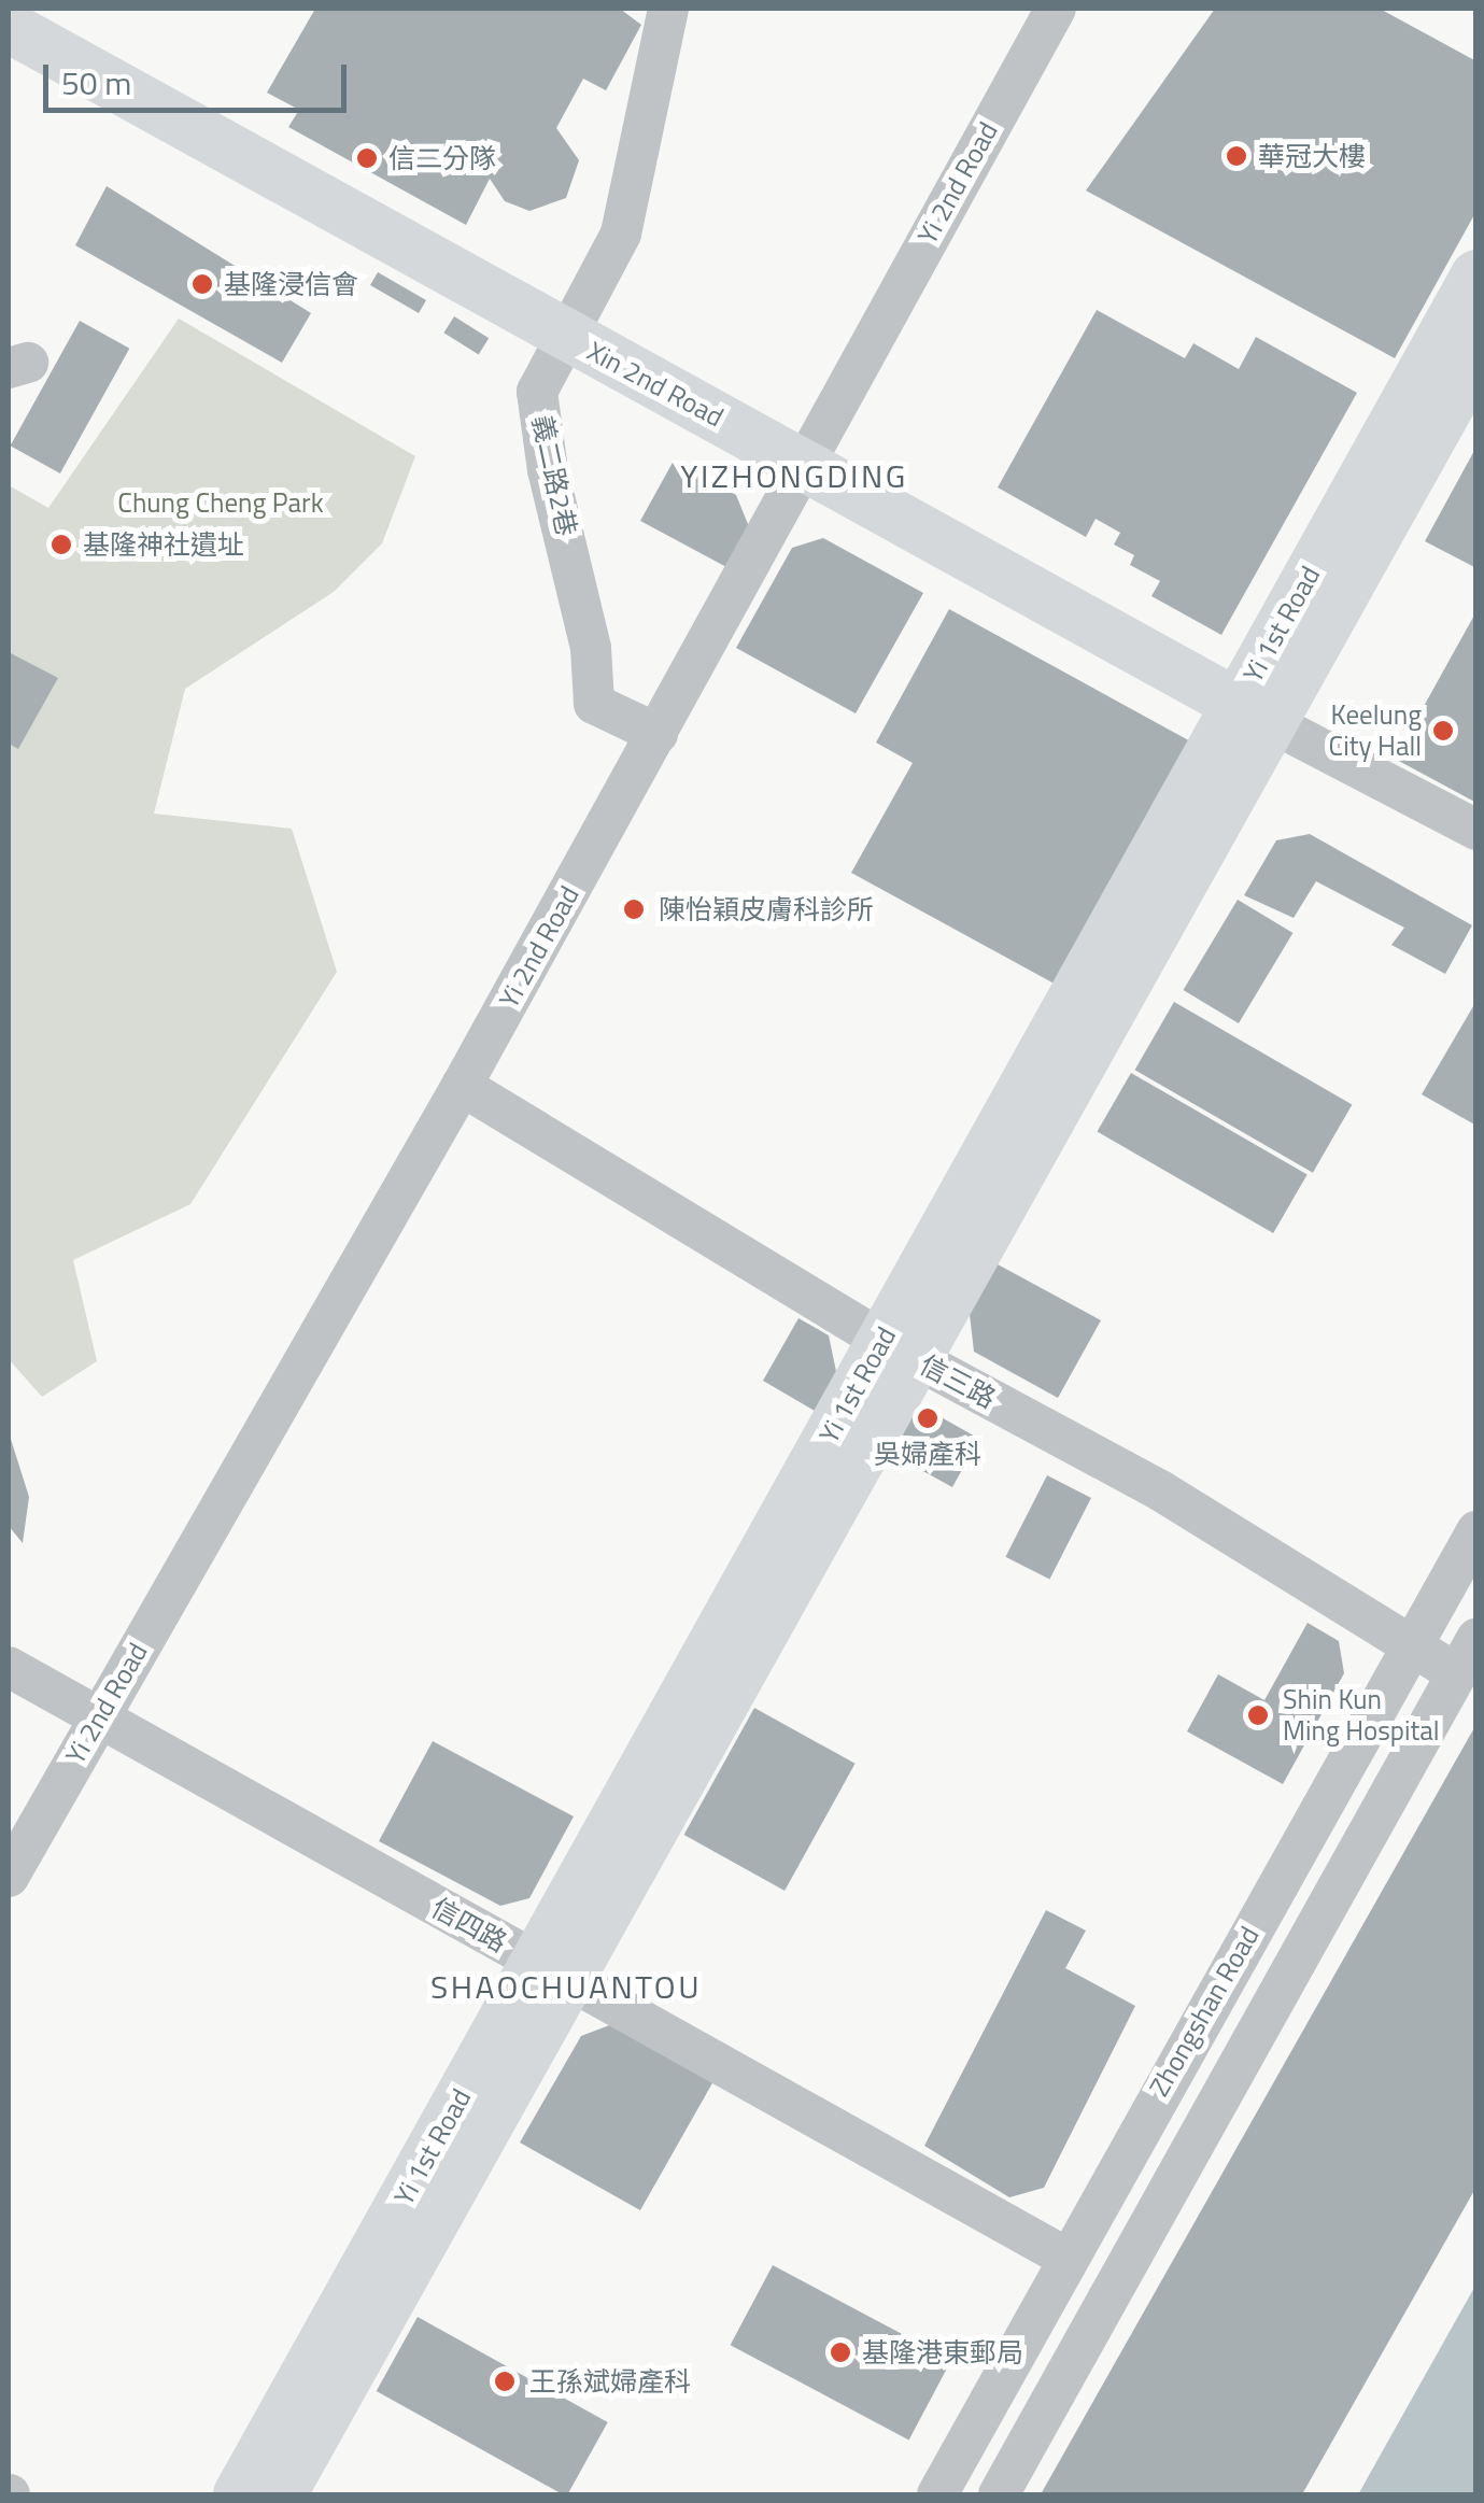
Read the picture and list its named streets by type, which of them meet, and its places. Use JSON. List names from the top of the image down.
{
  "streets": {
    "main road": ["Xin 2nd Road", "Yi 1st Road"],
    "street": [
      "Yi 2nd Road",
      "義二路2巷",
      "信三路",
      "信四路",
      "Zhongshan Road"
    ]
  },
  "crossings": [
    ["Yi 2nd Road", "Xin 2nd Road"],
    ["Yi 2nd Road", "義二路2巷"],
    ["Yi 2nd Road", "信三路"],
    ["Yi 2nd Road", "信四路"],
    ["Xin 2nd Road", "義二路2巷"],
    ["Xin 2nd Road", "Yi 1st Road"],
    ["Yi 1st Road", "信三路"],
    ["Yi 1st Road", "信四路"],
    ["信三路", "Zhongshan Road"],
    ["信四路", "Zhongshan Road"]
  ],
  "districts": ["YIZHONGDING", "SHAOCHUANTOU"],
  "parks": ["Chung Cheng Park"],
  "places": [
    "華冠大樓",
    "信二分隊",
    "基隆浸信會",
    "基隆神社遺址",
    "Keelung City Hall",
    "陳怡穎皮膚科診所",
    "吳婦產科",
    "Shin Kun Ming Hospital",
    "基隆港東郵局",
    "王孫斌婦產科"
  ],
  "scale_bar": "50 m"
}
